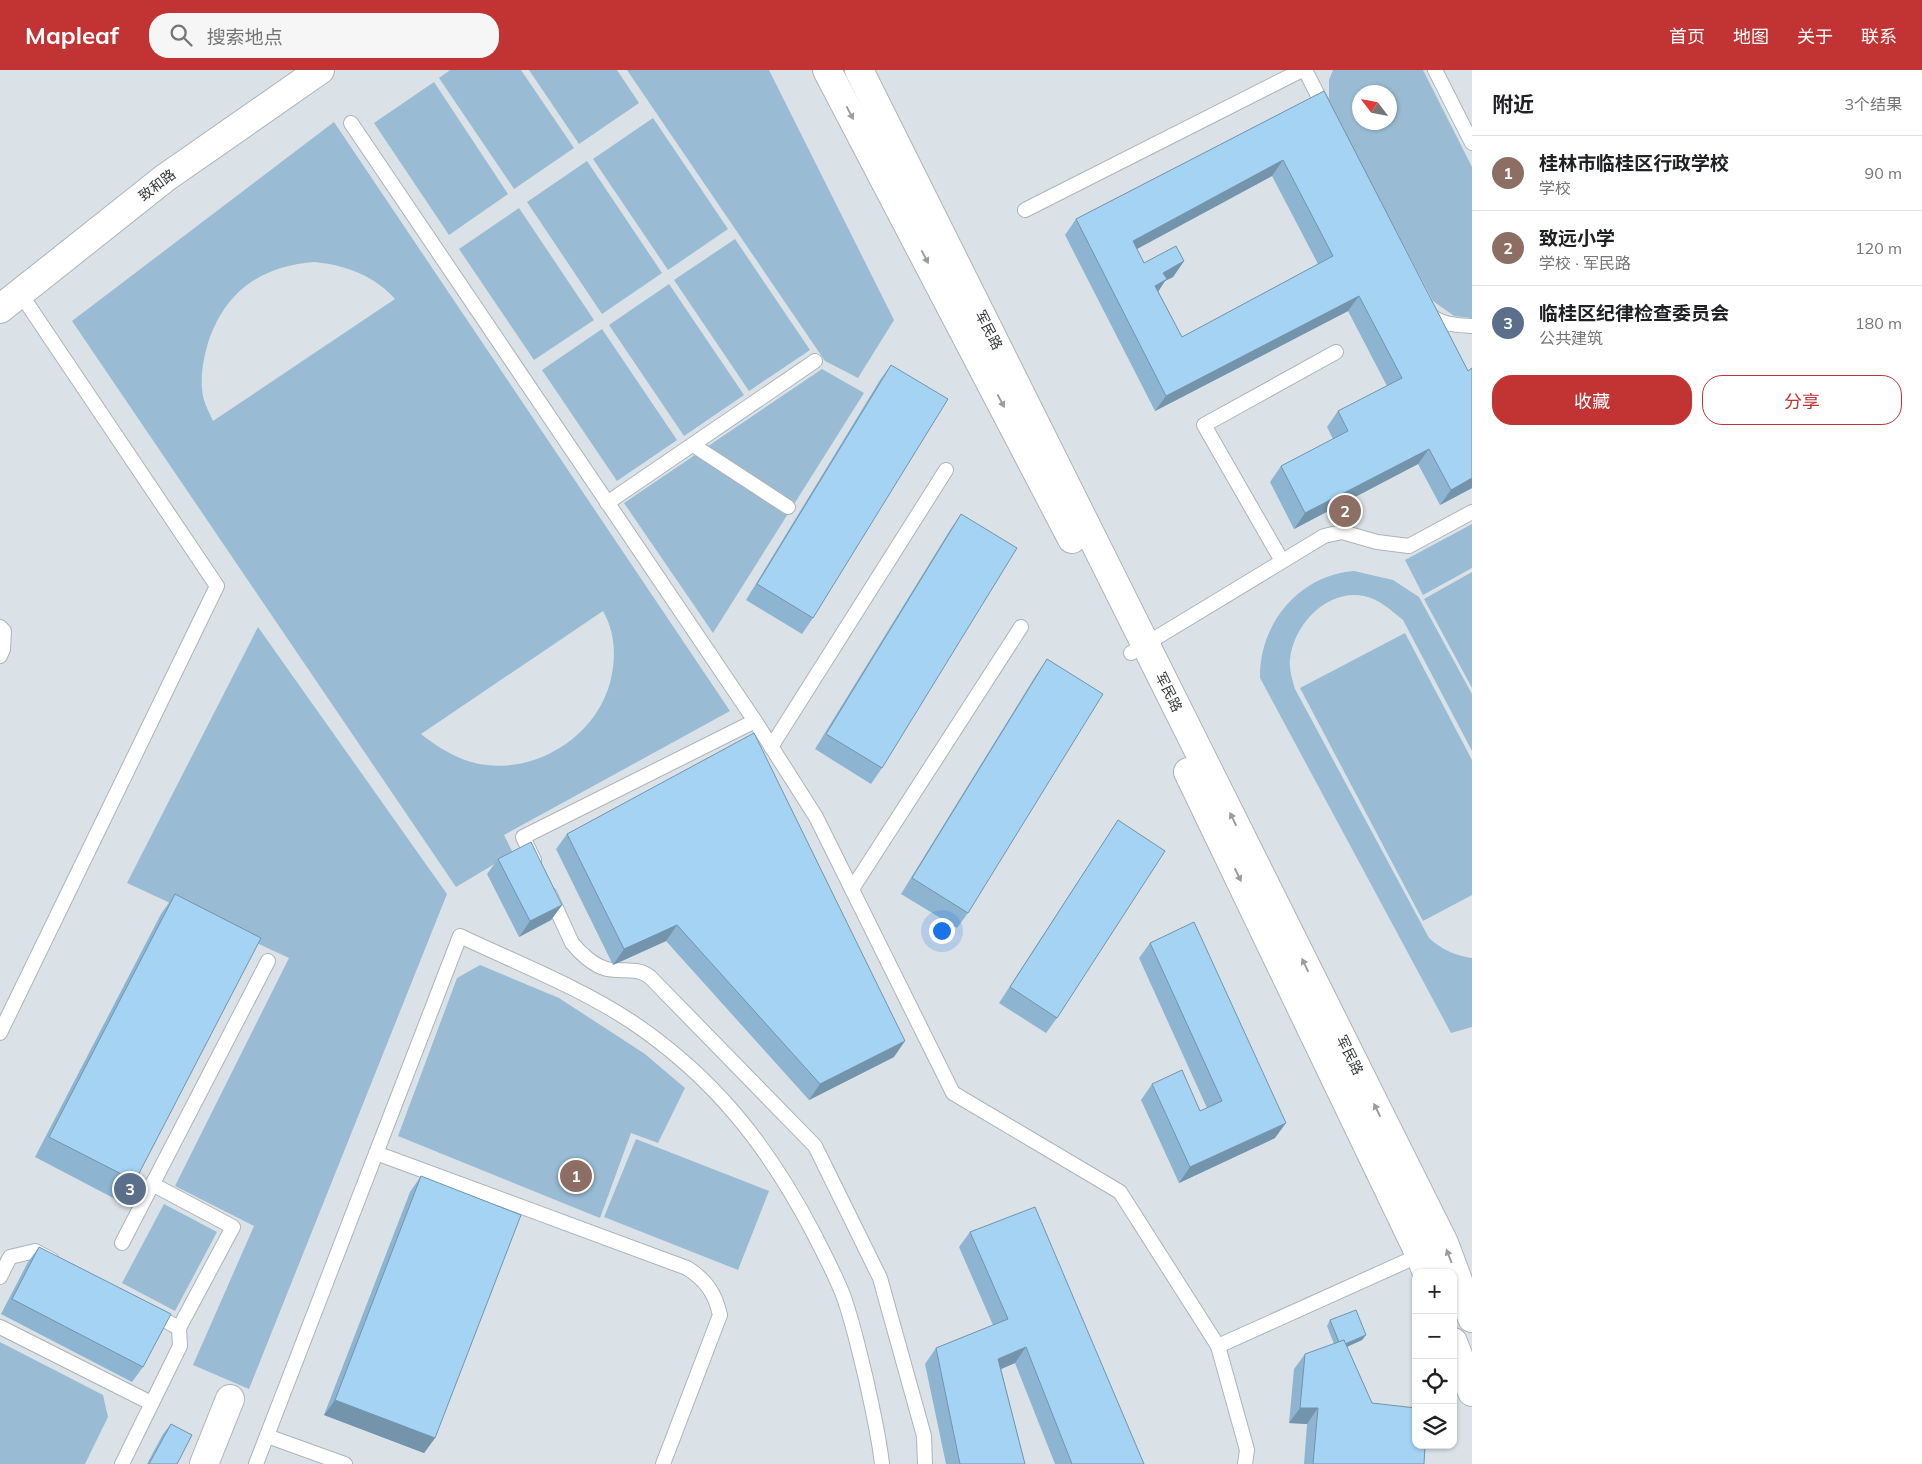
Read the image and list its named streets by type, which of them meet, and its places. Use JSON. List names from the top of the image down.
{
  "streets": {
    "street": ["致和路", "军民路"]
  },
  "north": "top left",
  "page": {
    "header": "Mapleaf",
    "search": "搜索地点",
    "nav": [
      "首页",
      "地图",
      "关于",
      "联系"
    ],
    "heading": ["附近", "3个结果"],
    "list": [
      {
        "mark": "1",
        "name": "桂林市临桂区行政学校",
        "note": "学校",
        "value": "90 m"
      },
      {
        "mark": "2",
        "name": "致远小学",
        "note": "学校 · 军民路",
        "value": "120 m"
      },
      {
        "mark": "3",
        "name": "临桂区纪律检查委员会",
        "note": "公共建筑",
        "value": "180 m"
      }
    ],
    "buttons": ["收藏", "分享"],
    "pins": ["2", "1", "3"],
    "map_buttons": ["+", "−"]
  }
}
